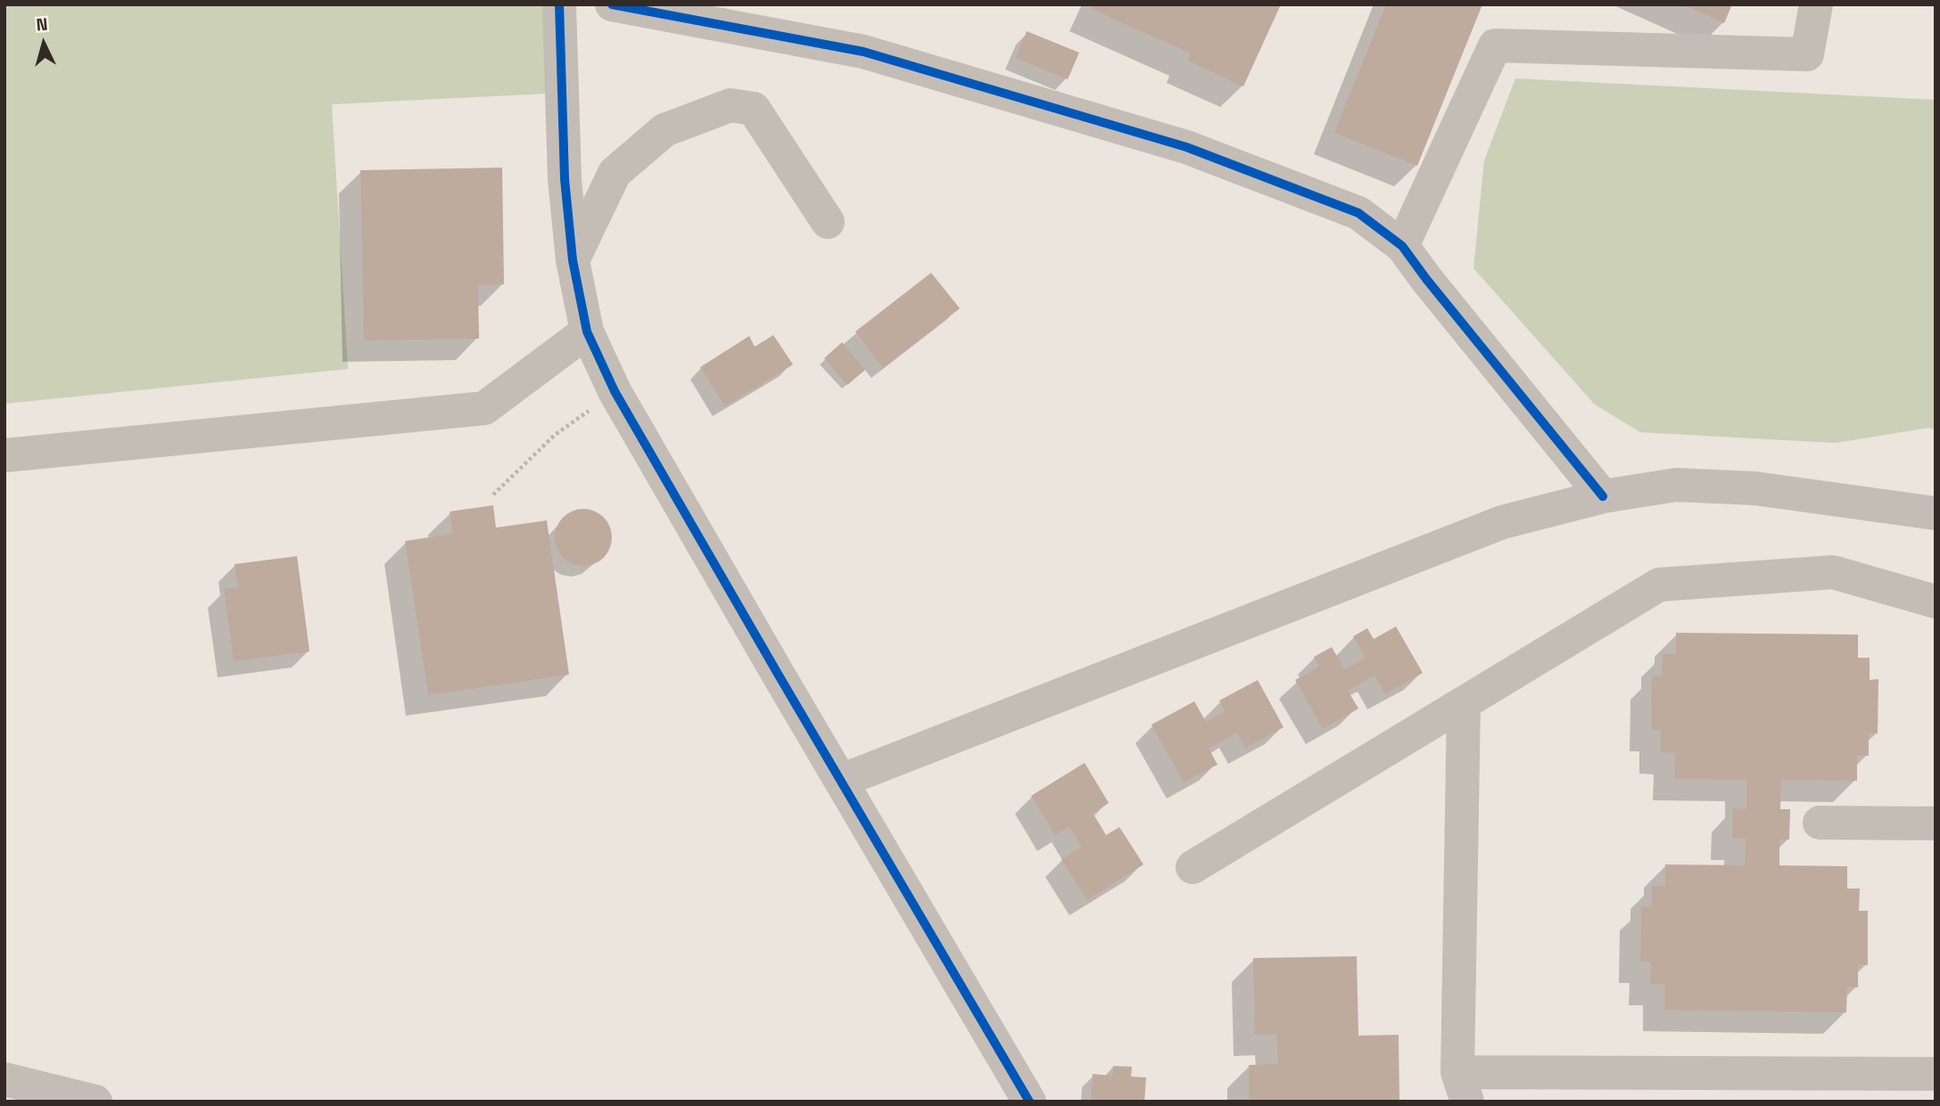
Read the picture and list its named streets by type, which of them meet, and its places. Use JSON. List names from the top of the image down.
{
  "north": "top"
}
